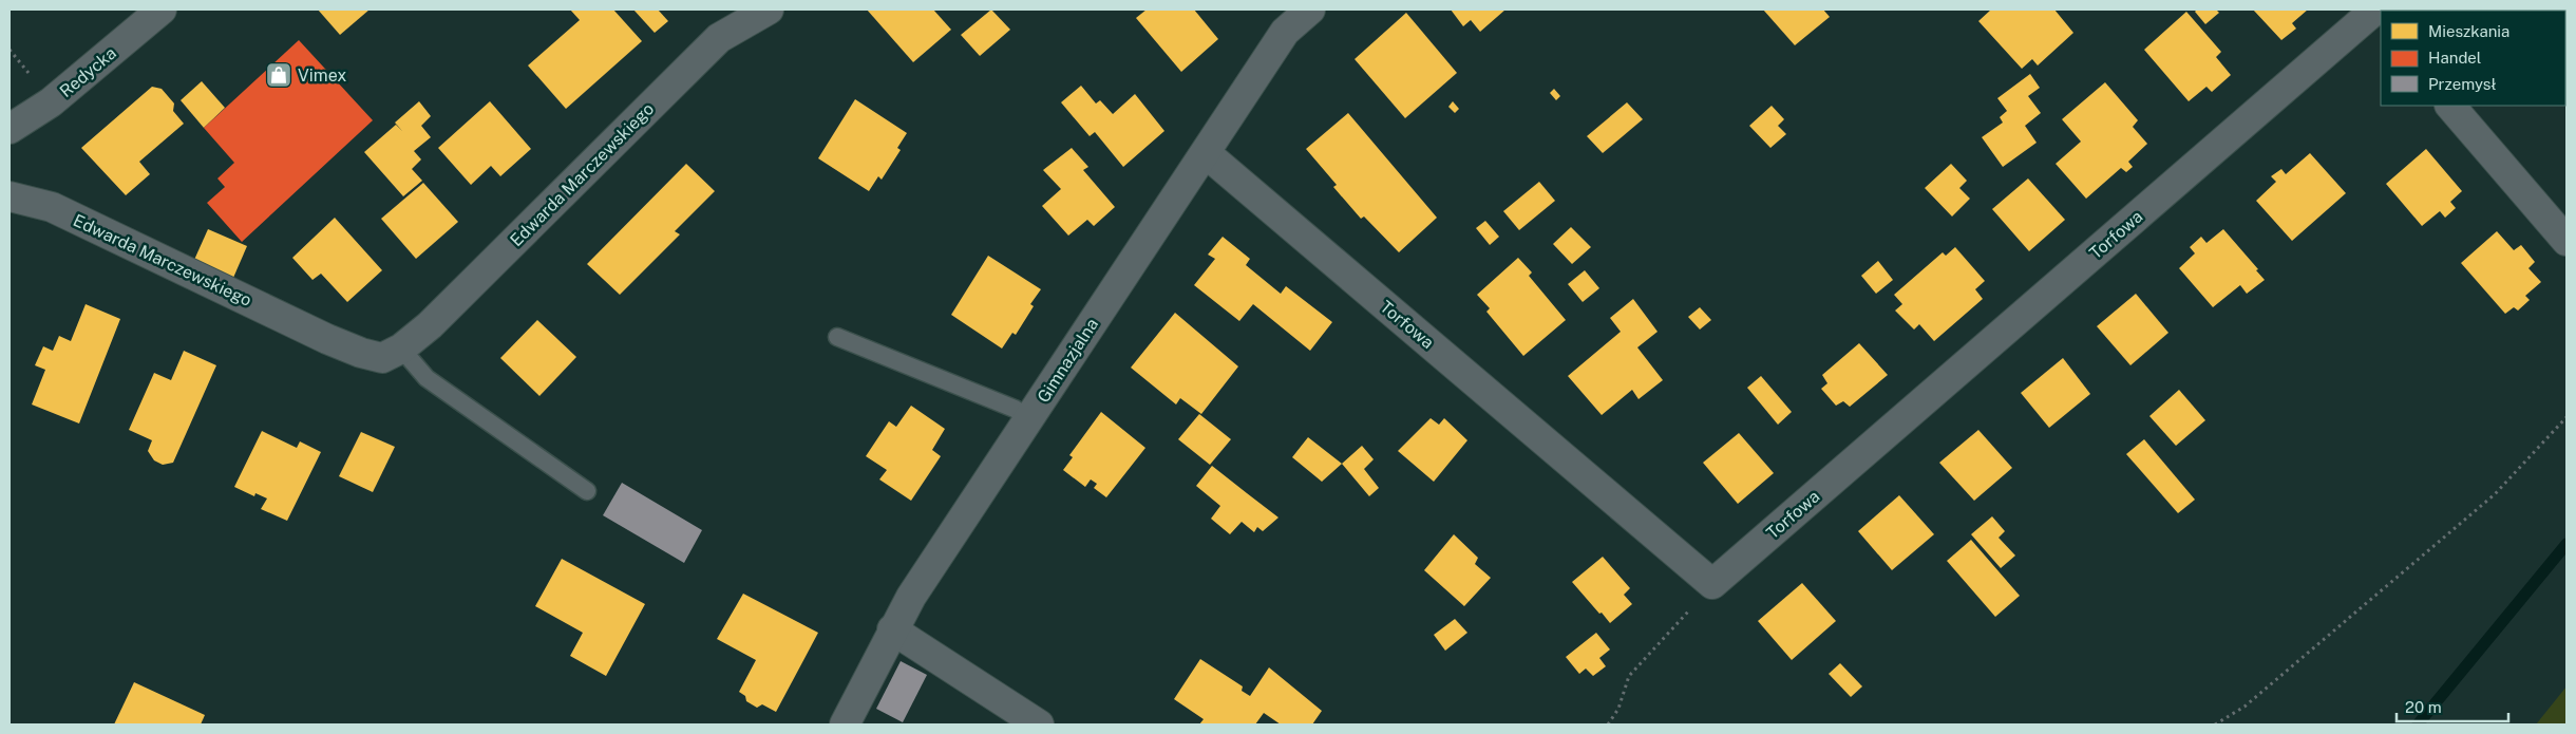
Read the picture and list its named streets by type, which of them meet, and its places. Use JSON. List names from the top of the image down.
{
  "streets": {
    "street": [
      "Redycka",
      "Edwarda Marczewskiego",
      "Torfowa",
      "Gimnazjalna"
    ]
  },
  "crossings": [
    ["Torfowa", "Gimnazjalna"]
  ],
  "places": {
    "shop": ["Vimex"]
  },
  "legend": ["Mieszkania", "Handel", "Przemysł"],
  "scale_bar": "20 m"
}
